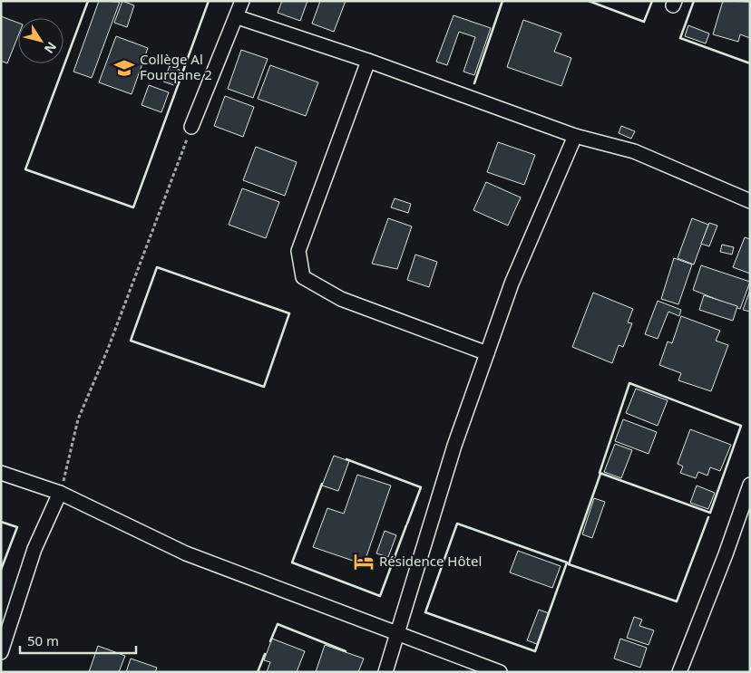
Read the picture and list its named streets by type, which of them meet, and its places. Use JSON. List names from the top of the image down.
{
  "places": {
    "school or university": ["Collège Al Fourqane 2"],
    "hotel": ["Résidence Hôtel"]
  },
  "scale_bar": "50 m",
  "north": "bottom right"
}
